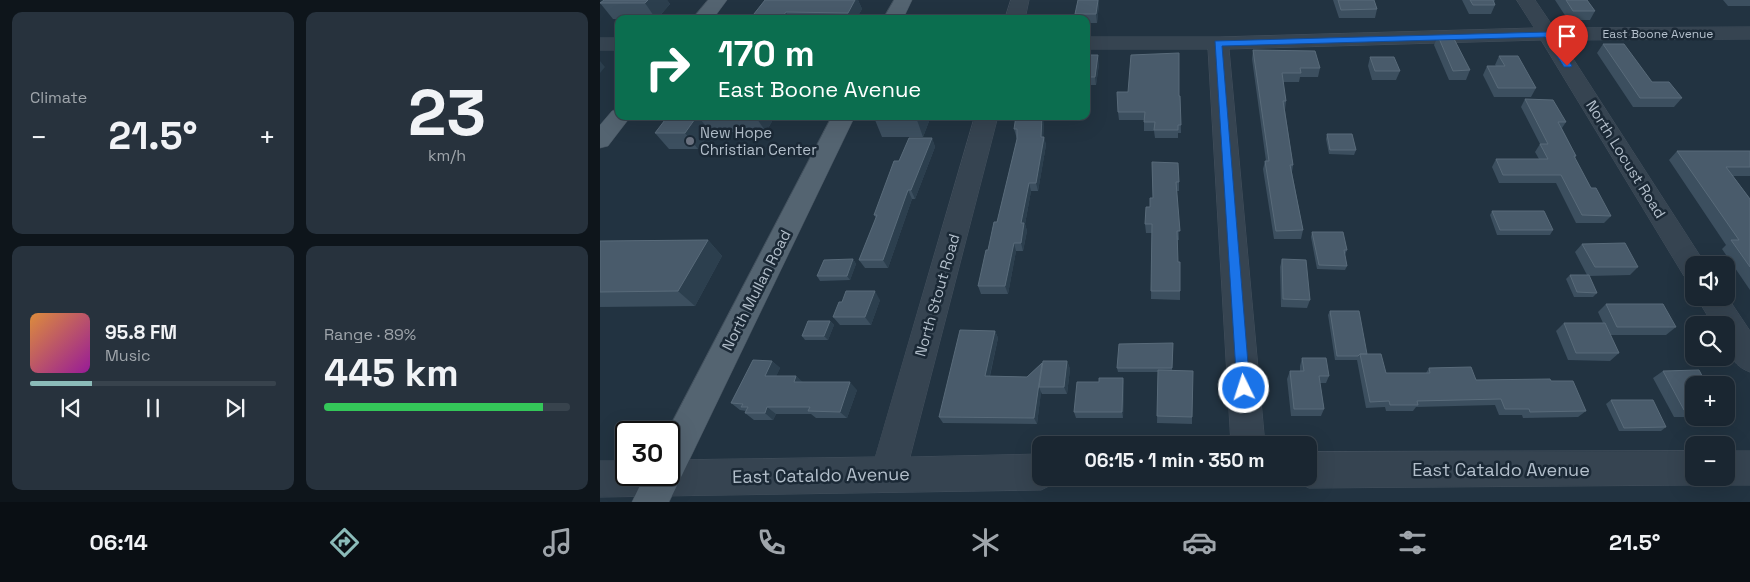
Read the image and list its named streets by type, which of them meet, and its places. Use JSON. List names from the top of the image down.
{
  "streets": {
    "main road": ["North Mullan Road"],
    "street": [
      "East Boone Avenue",
      "North Locust Road",
      "North Stout Road",
      "East Cataldo Avenue"
    ]
  },
  "crossings": [
    ["East Boone Avenue", "North Locust Road"],
    ["North Stout Road", "East Cataldo Avenue"]
  ],
  "places": ["New Hope Christian Center"],
  "page": {
    "tile": [
      "Climate",
      ["23", "km/h"],
      ["Range · 89%", "445 km"]
    ],
    "turn": ["170 m", "East Boone Avenue"],
    "heat": ["−", "21.5°", "+"],
    "map_buttons": ["+", "−"],
    "song": ["95.8 FM", "Music"],
    "limit": "30",
    "trip": "06:15 · 1 min · 350 m",
    "tabs": ["06:14", "21.5°"]
  }
}
